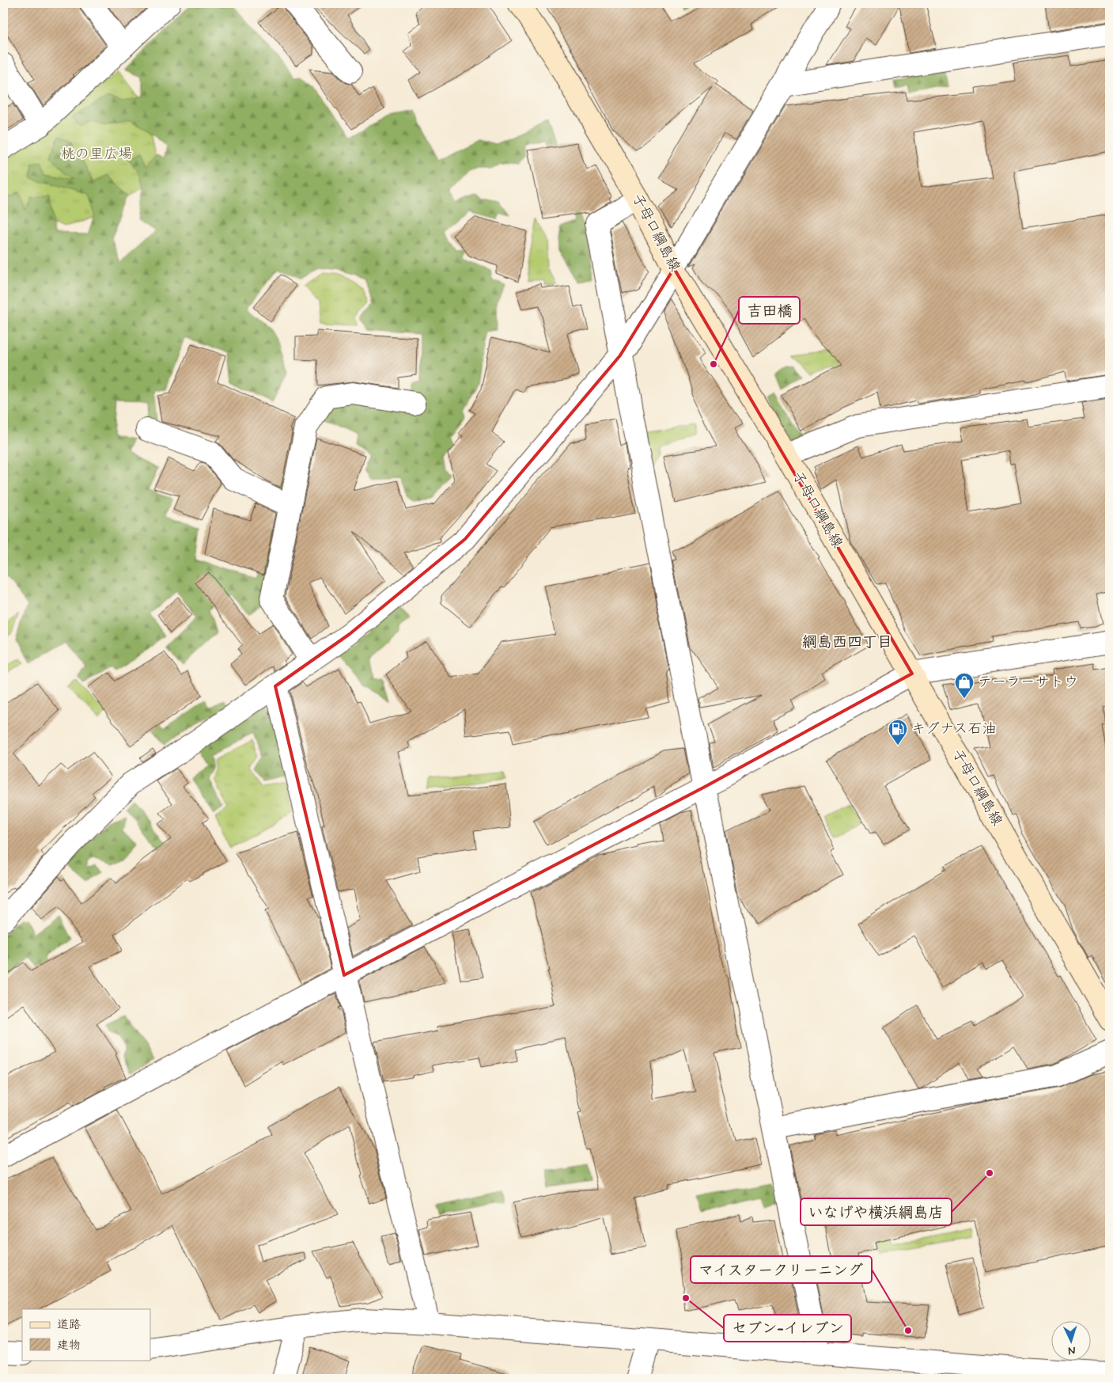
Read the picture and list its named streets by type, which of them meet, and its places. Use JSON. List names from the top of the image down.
{
  "streets": {
    "main road": ["子母口綱島線"]
  },
  "districts": ["綱島西四丁目"],
  "parks": ["桃の里広場"],
  "places": {
    "other": [
      "吉田橋",
      "いなげや横浜綱島店",
      "セブン-イレブン",
      "マイスタークリーニング"
    ],
    "shop": ["テーラーサトウ"],
    "fuel station": ["キグナス石油"]
  },
  "legend": ["道路", "建物"],
  "north": "bottom"
}
